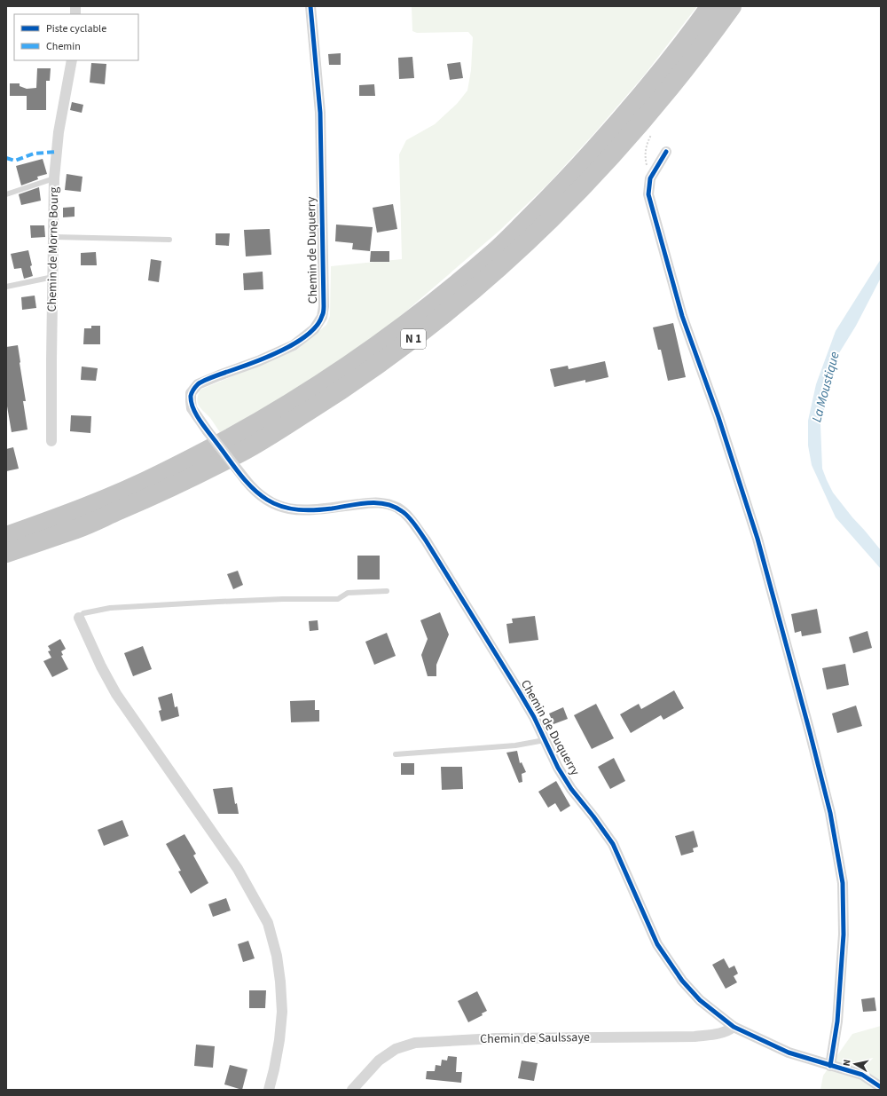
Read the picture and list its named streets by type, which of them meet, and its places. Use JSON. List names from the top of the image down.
{
  "streets": {
    "highway": ["N 1"],
    "street": ["Chemin de Morne Bourg", "Chemin de Duquerry", "Chemin de Saulssaye"]
  },
  "crossings": [
    ["Chemin de Duquerry", "Chemin de Saulssaye"]
  ],
  "water": ["La Moustique"],
  "legend": ["Piste cyclable", "Chemin"],
  "north": "left"
}
